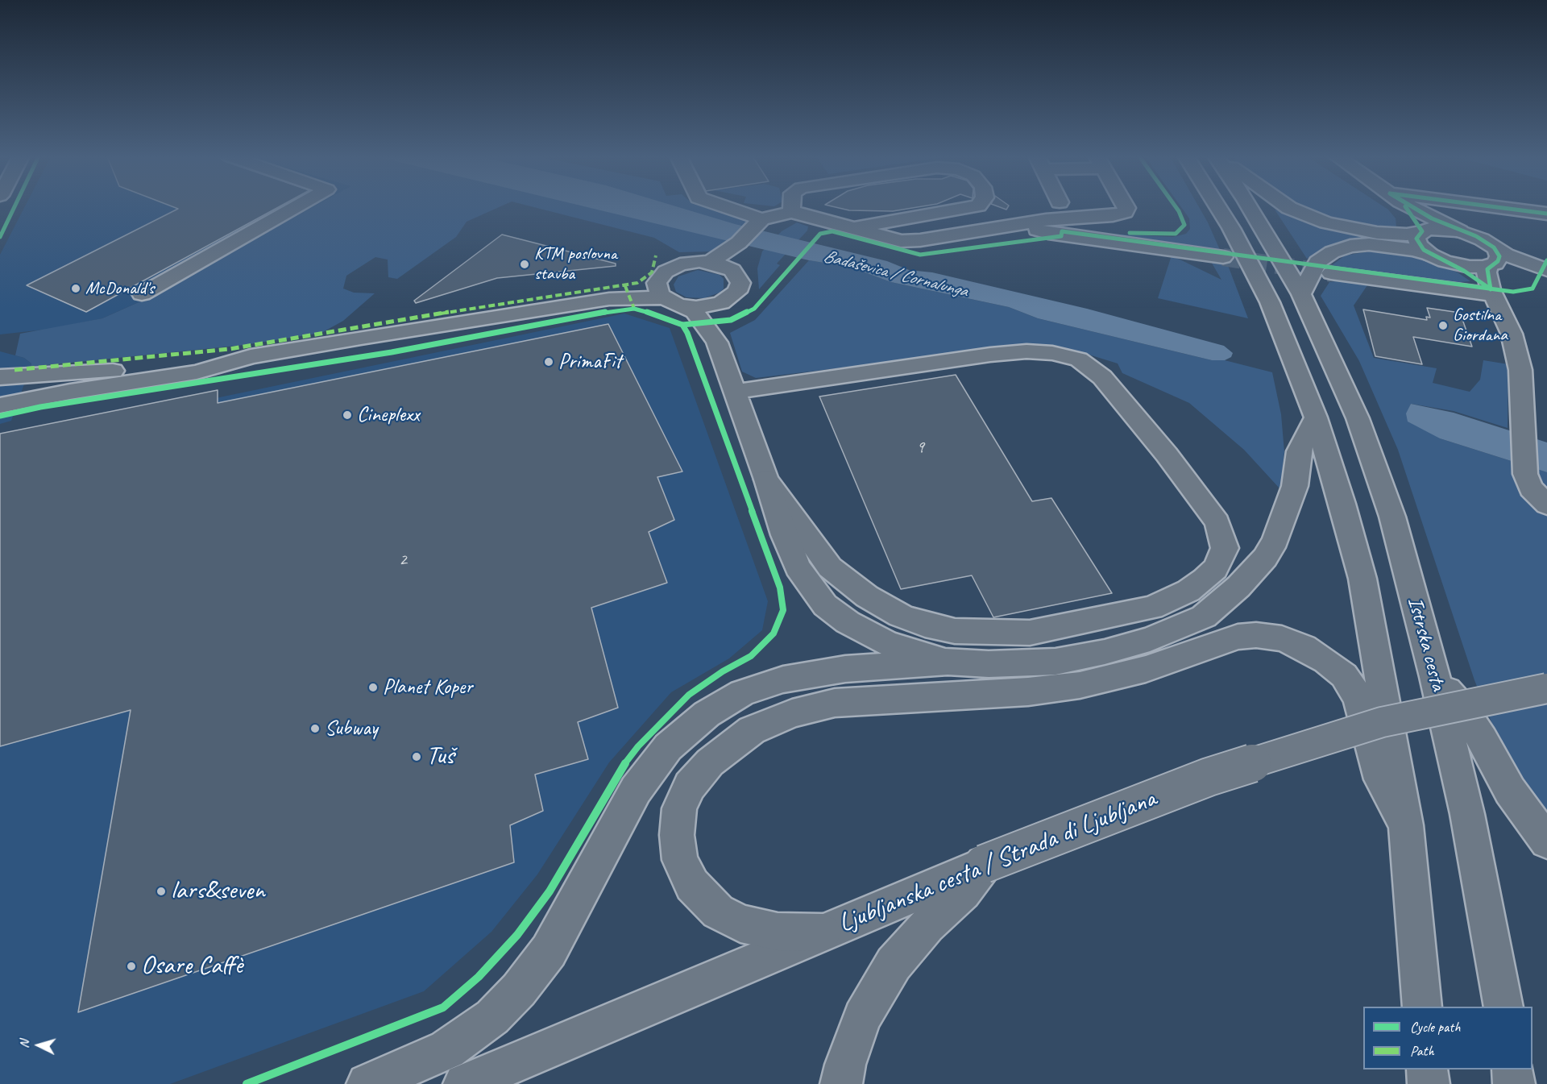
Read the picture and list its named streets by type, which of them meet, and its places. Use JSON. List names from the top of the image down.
{
  "streets": {
    "main road": ["Istrska cesta", "Ljubljanska cesta / Strada di Ljubljana"]
  },
  "water": ["Badaševica / Cornalunga"],
  "places": [
    "KTM poslovna stavba",
    "McDonald's",
    "Gostilna Giordana",
    "PrimaFit",
    "Cineplexx",
    "Planet Koper",
    "Subway",
    "Tuš",
    "lars&seven",
    "Osare Caffè"
  ],
  "house_numbers": ["9", "2"],
  "legend": ["Cycle path", "Path"],
  "north": "left"
}
